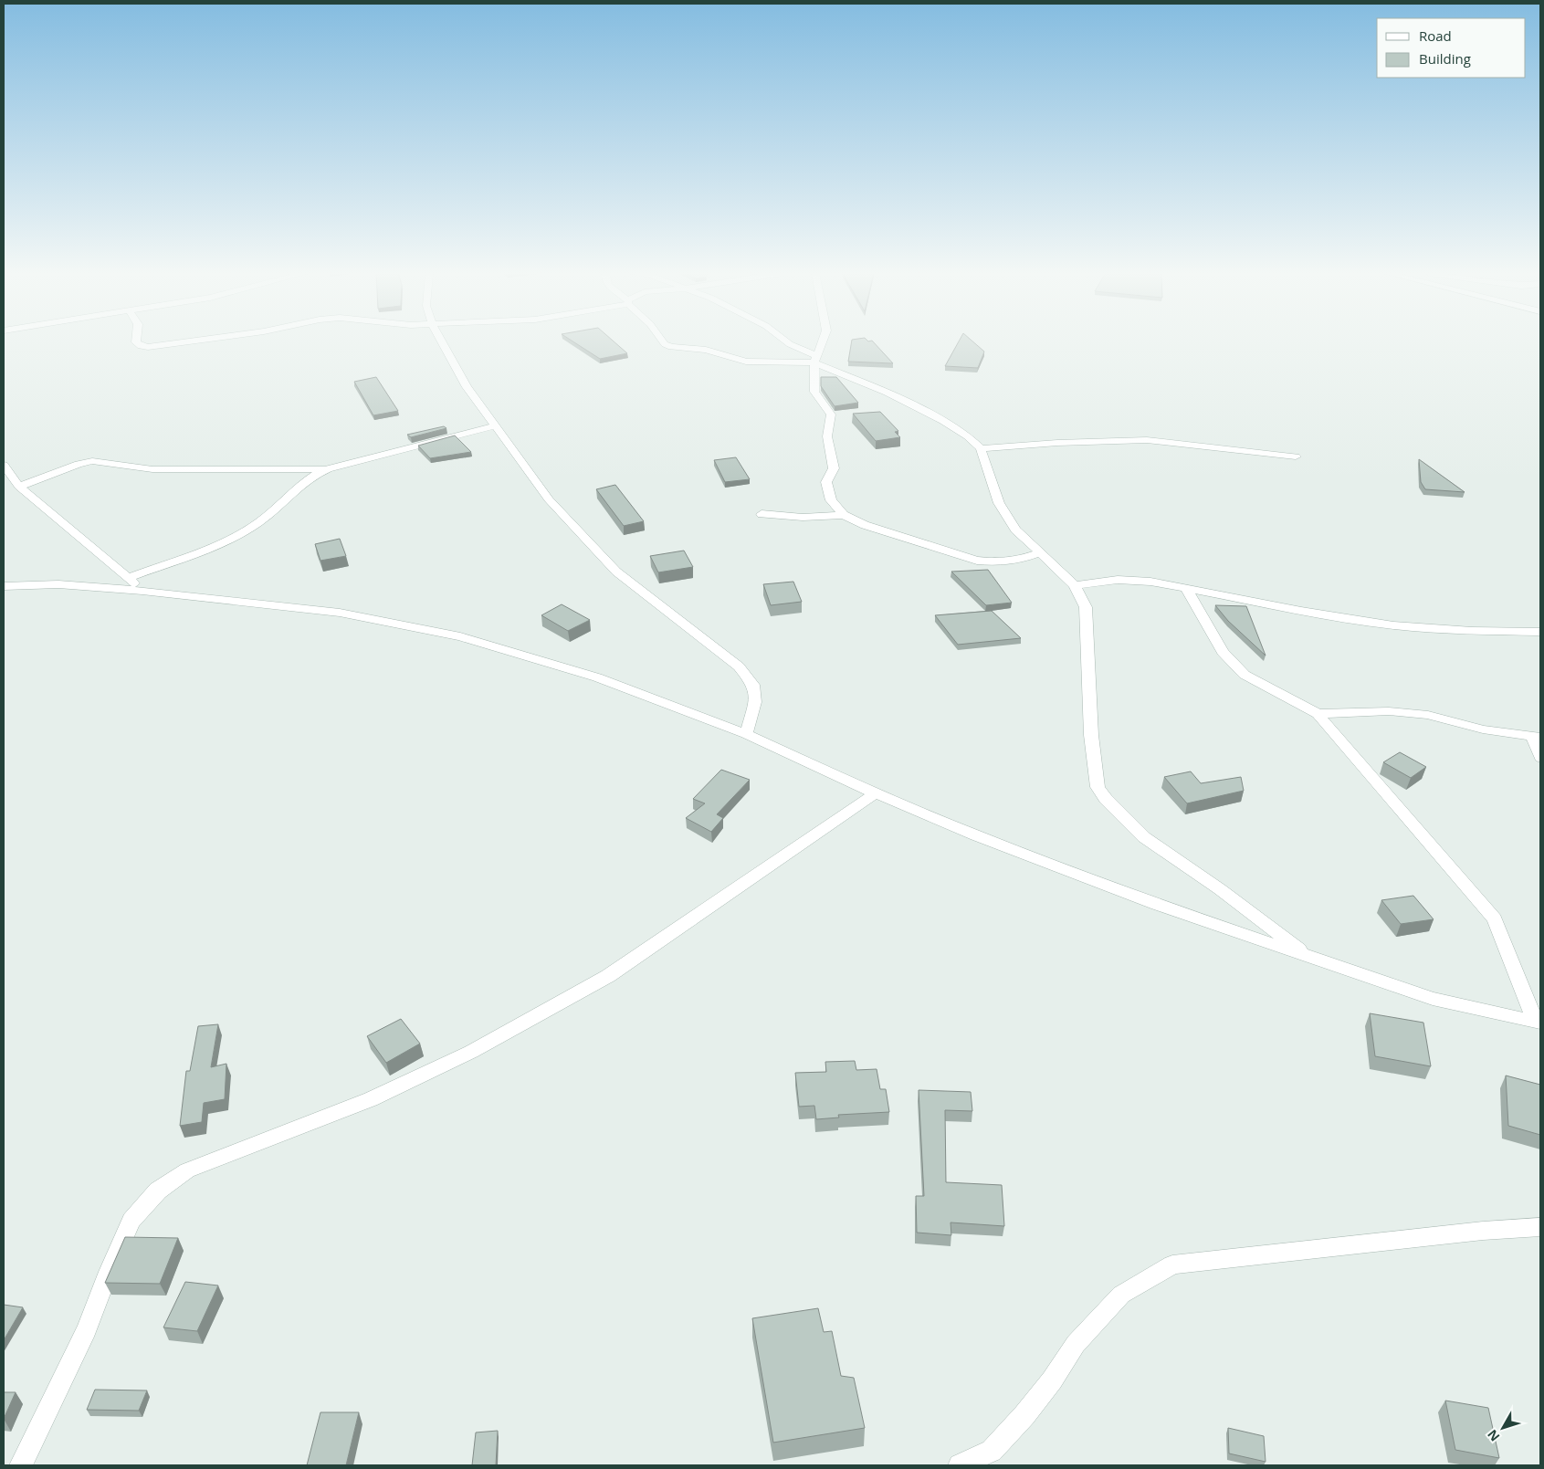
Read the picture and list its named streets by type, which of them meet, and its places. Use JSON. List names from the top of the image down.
{
  "legend": ["Road", "Building"],
  "north": "bottom left"
}
